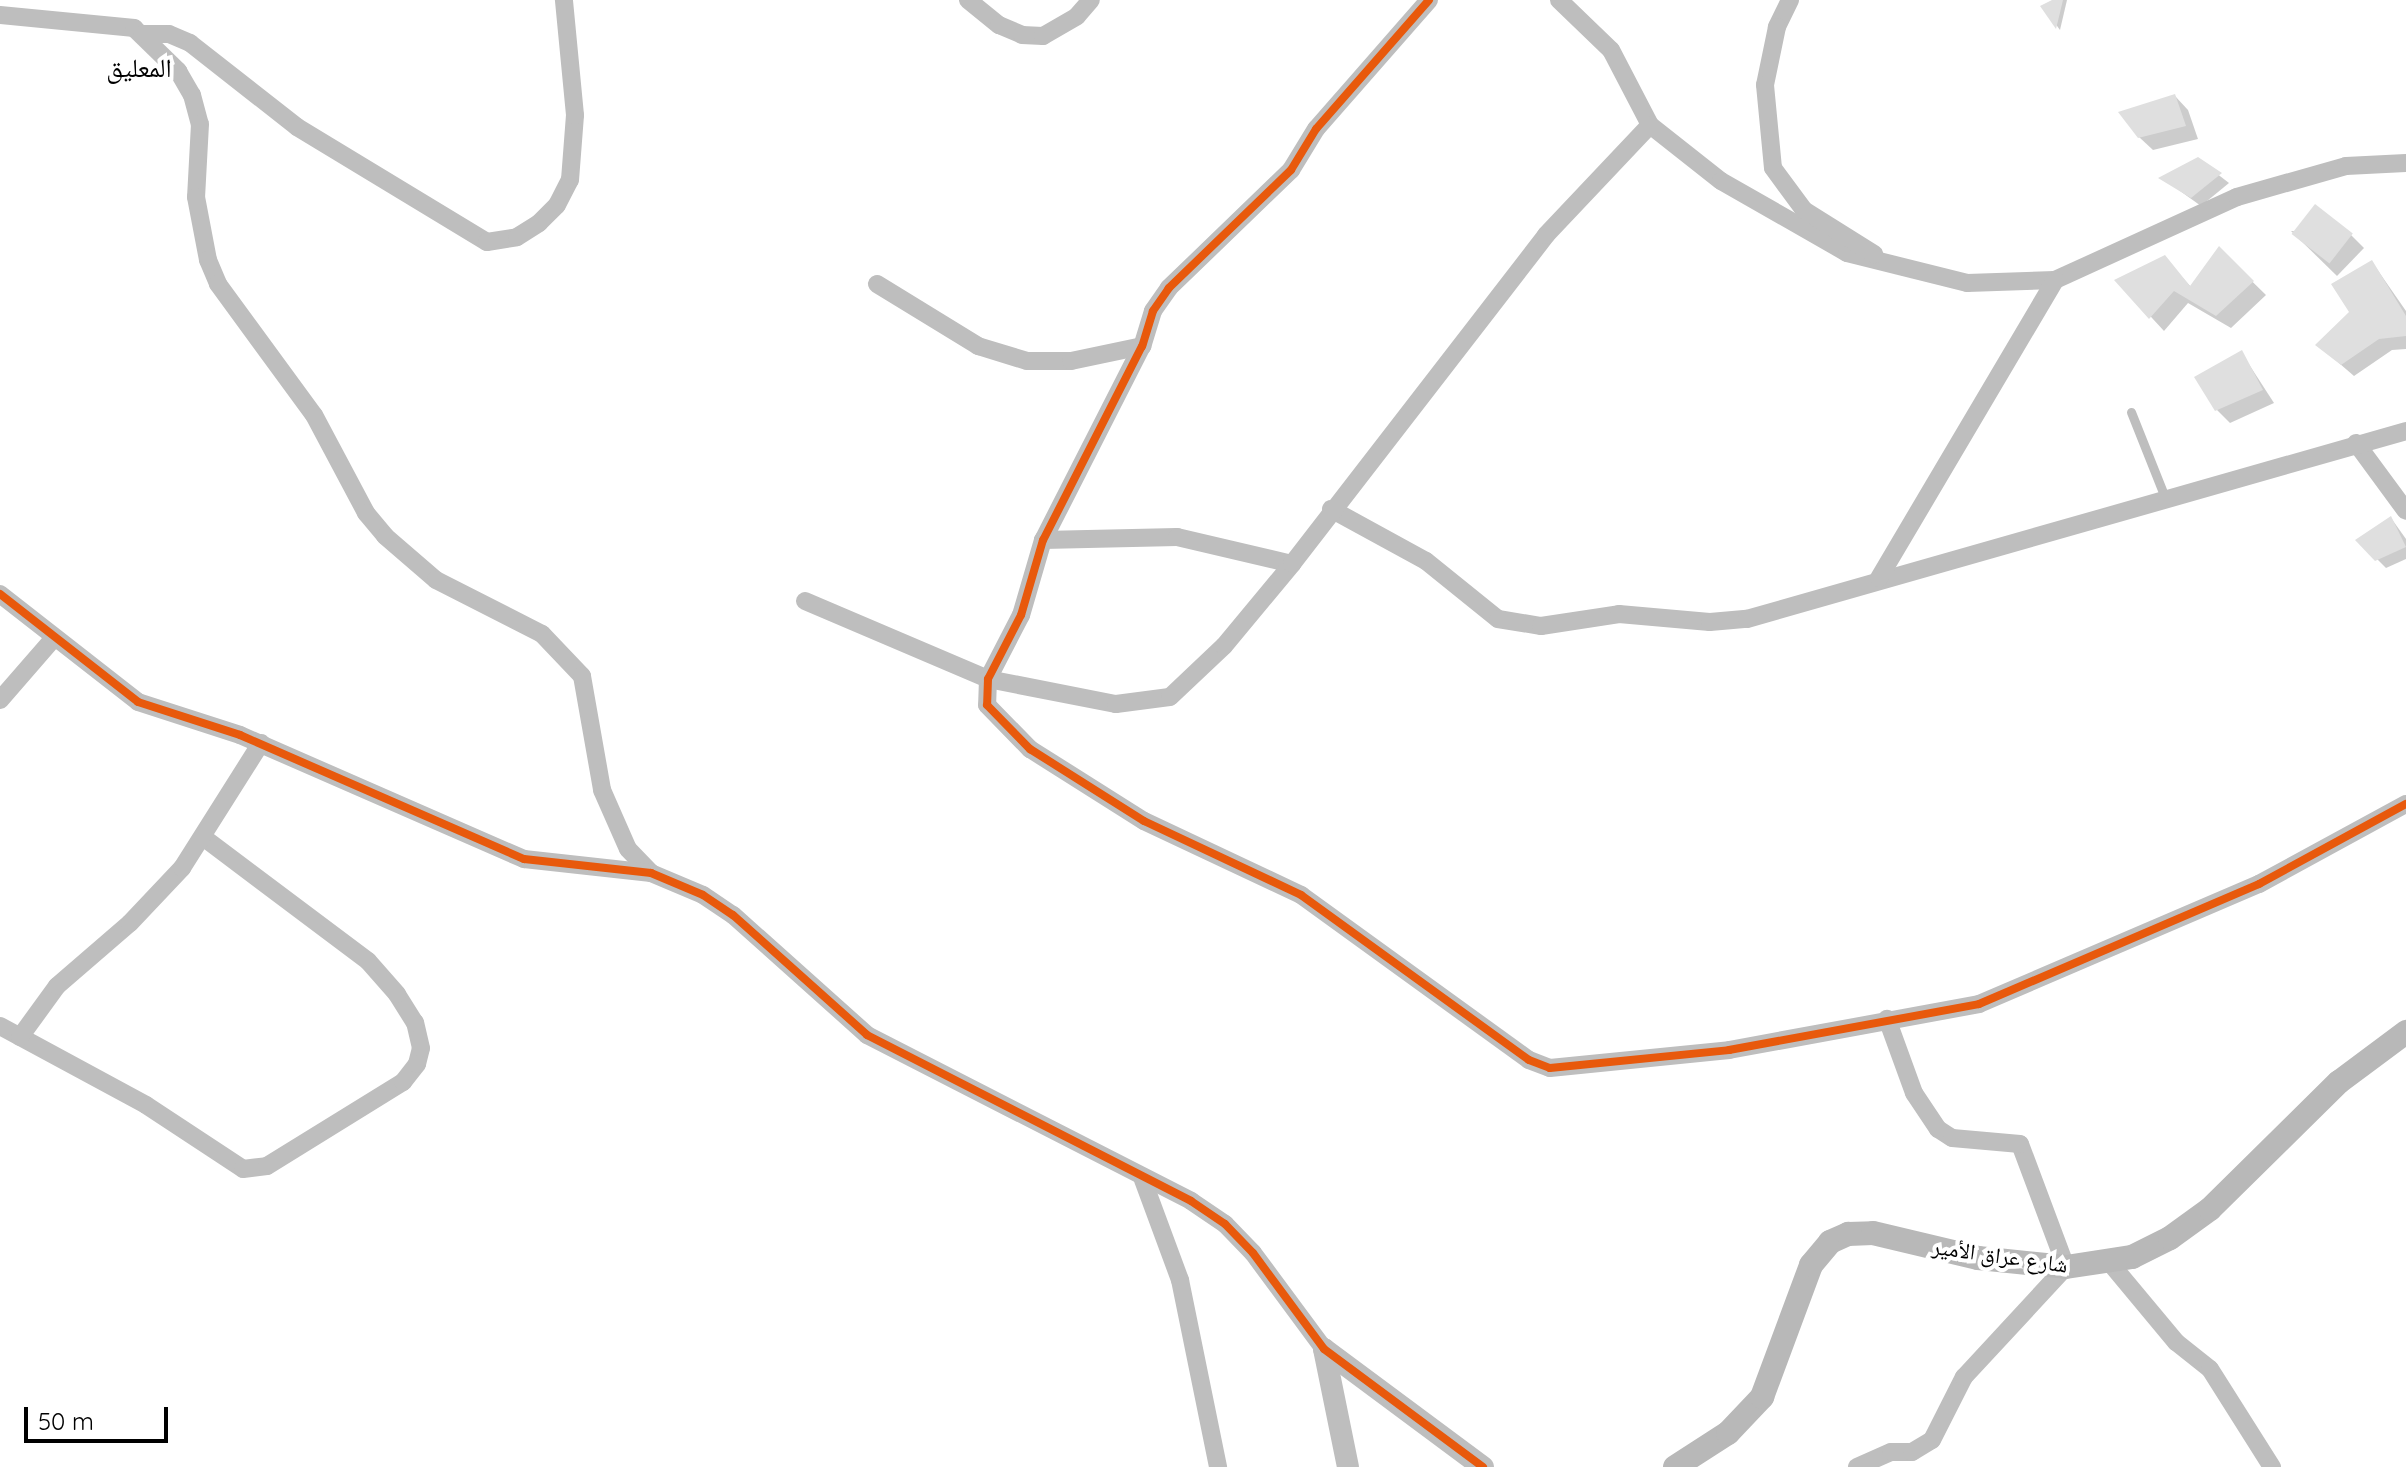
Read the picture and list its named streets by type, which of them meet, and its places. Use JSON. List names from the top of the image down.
{
  "streets": {
    "main road": ["شارع عراق الأمير"]
  },
  "districts": ["المعليق"],
  "scale_bar": "50 m"
}
